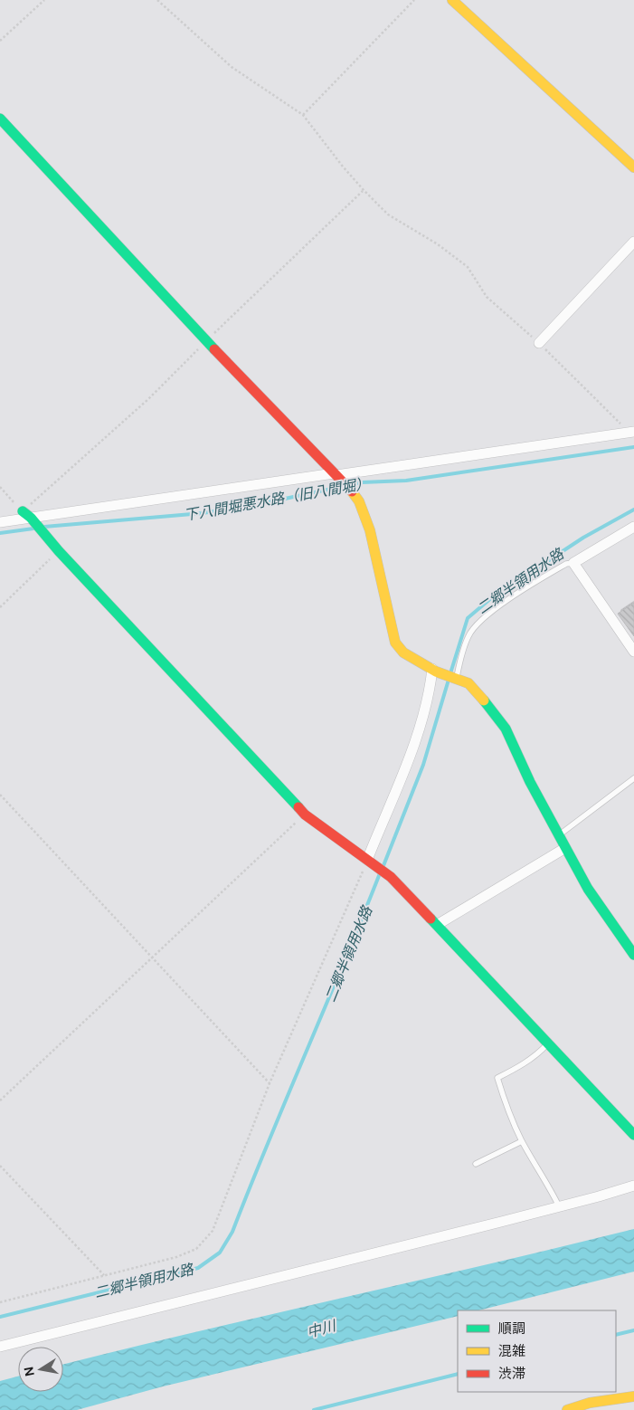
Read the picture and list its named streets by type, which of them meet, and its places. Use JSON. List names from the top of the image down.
{
  "water": ["下八間堀悪水路（旧八間堀）", "二郷半領用水路", "中川"],
  "legend": ["順調", "混雑", "渋滞"],
  "north": "left"
}
